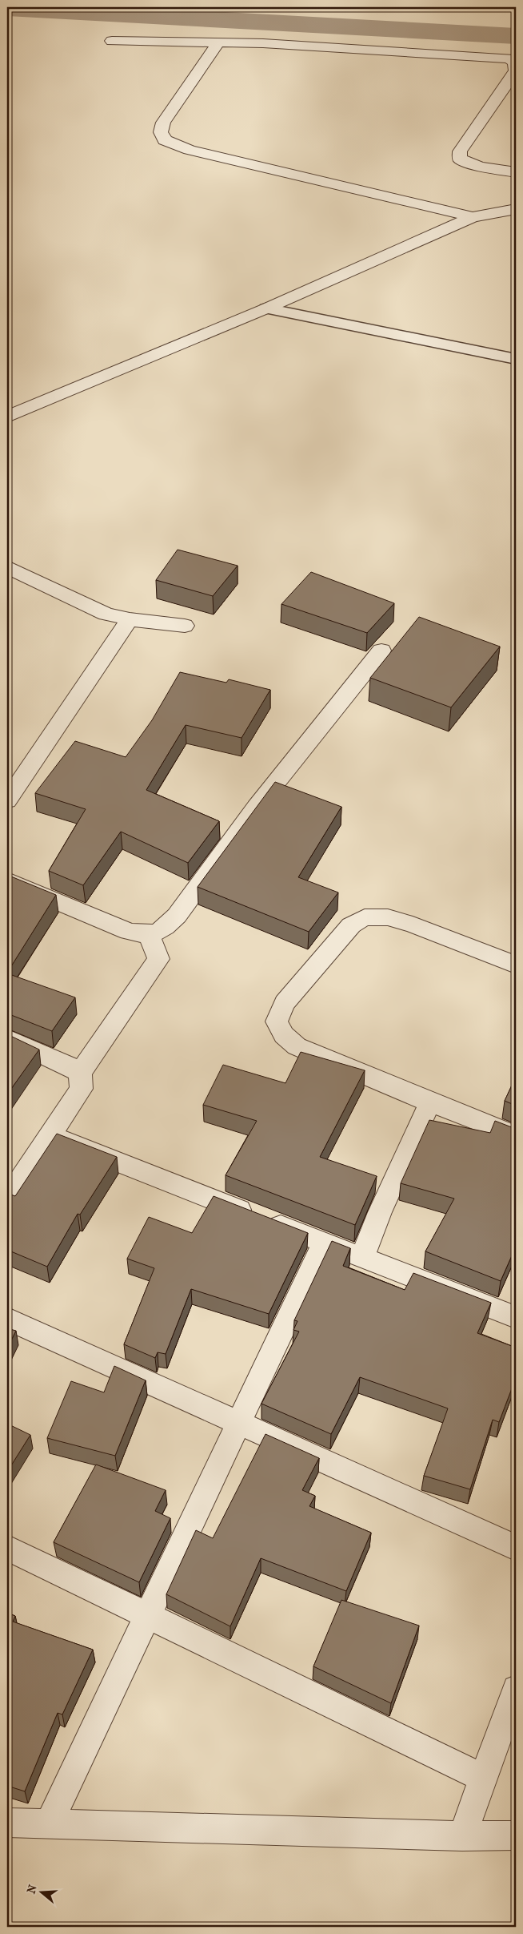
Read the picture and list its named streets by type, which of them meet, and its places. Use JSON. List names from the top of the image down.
{
  "north": "left"
}
